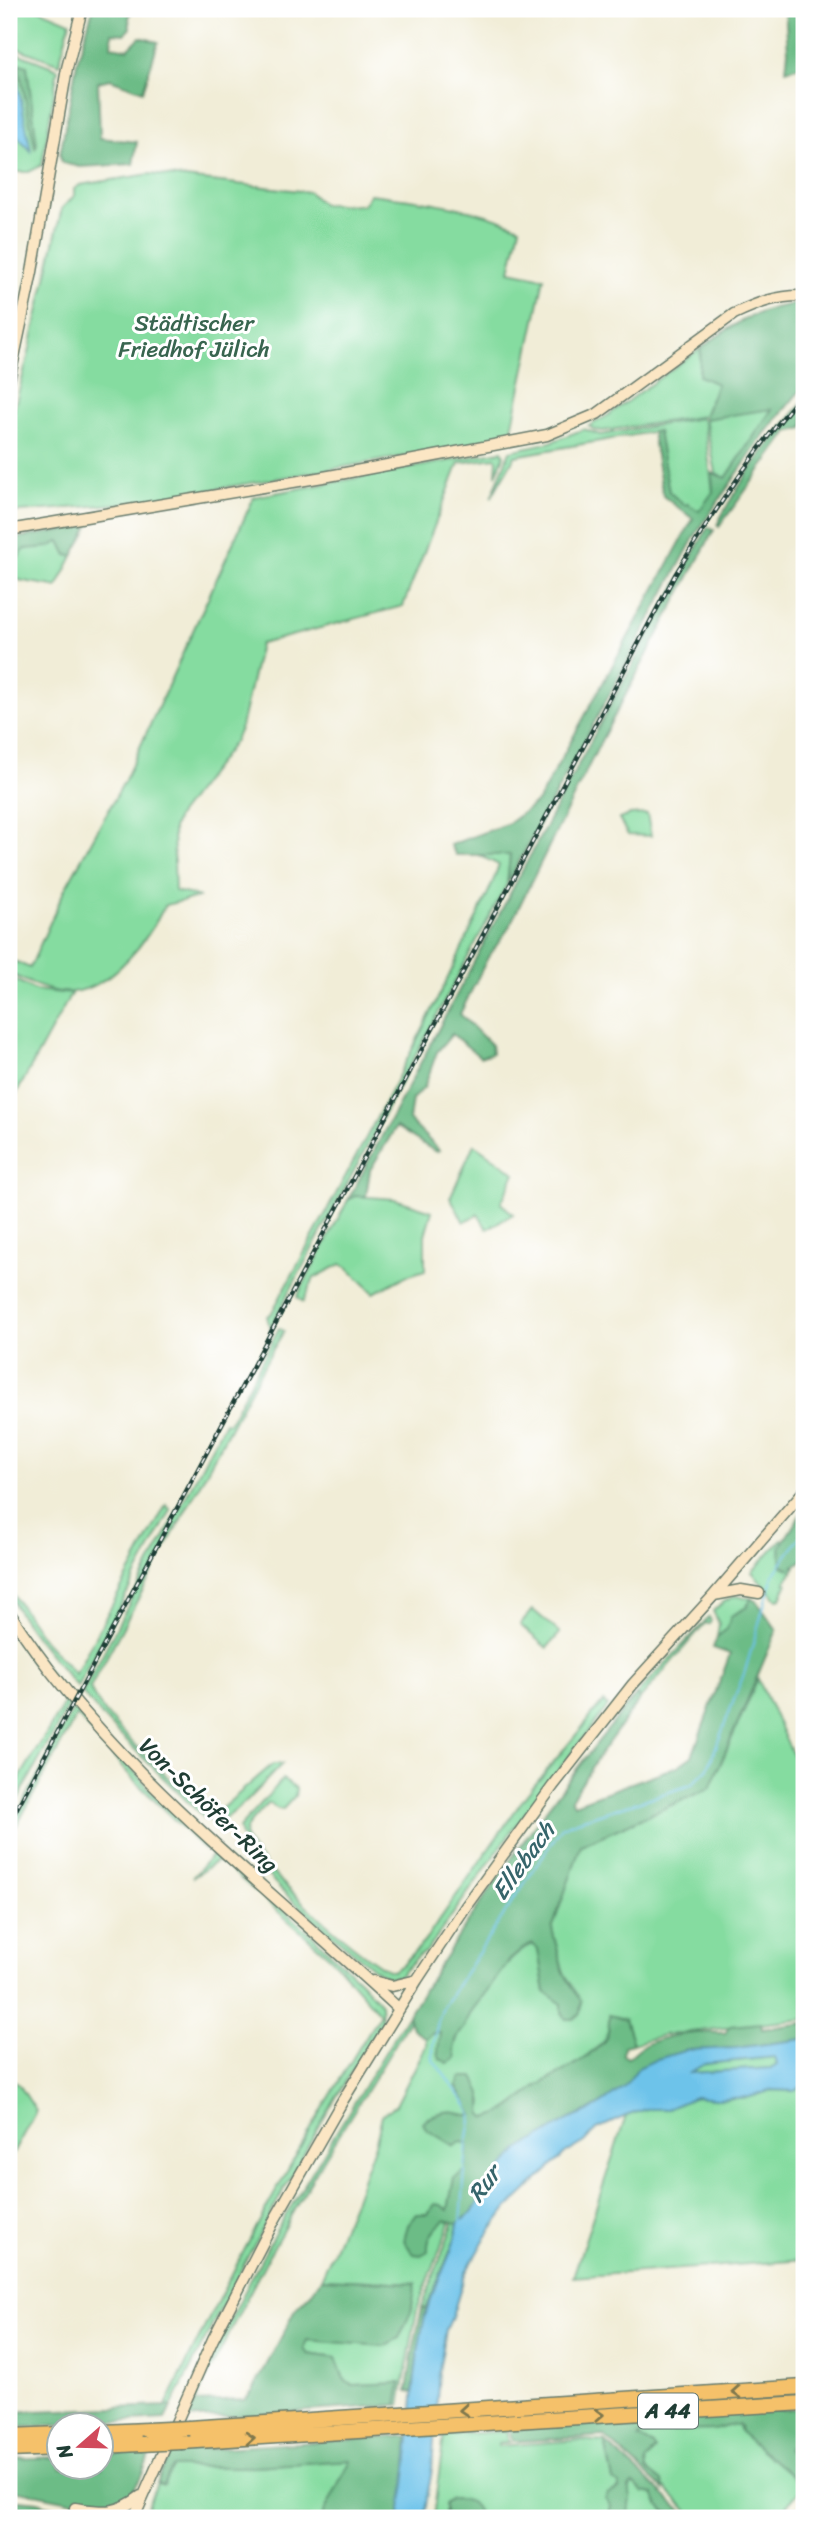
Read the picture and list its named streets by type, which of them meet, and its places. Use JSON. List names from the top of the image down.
{
  "streets": {
    "highway": ["A 44"],
    "main road": ["Von-Schöfer-Ring"]
  },
  "water": ["Ellebach", "Rur"],
  "parks": ["Städtischer Friedhof Jülich"],
  "north": "left"
}
